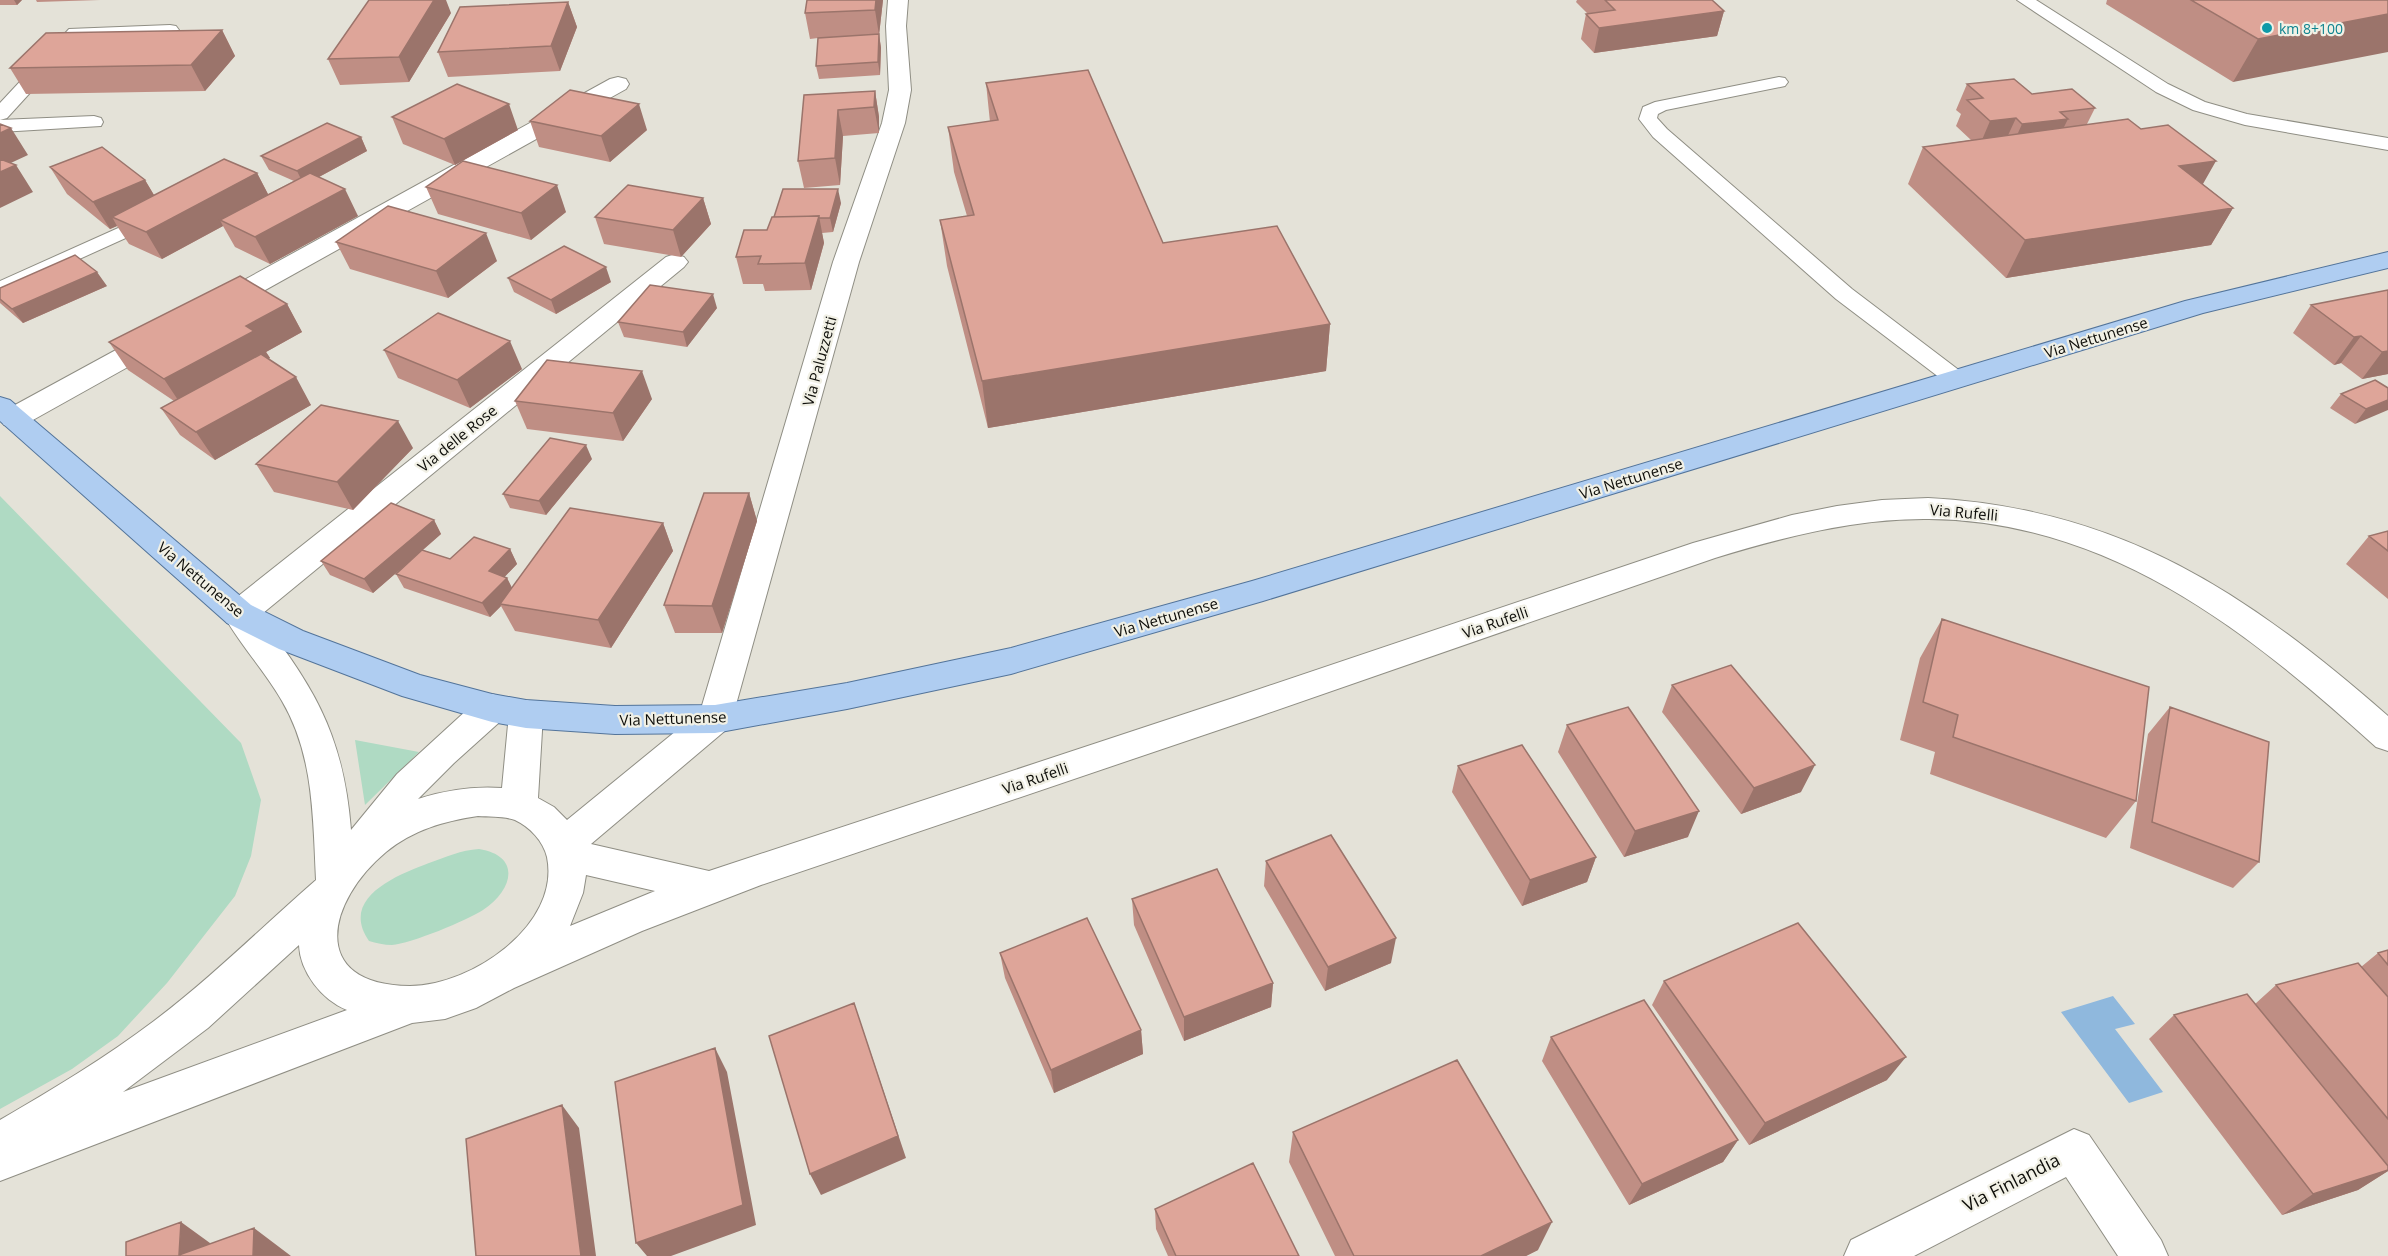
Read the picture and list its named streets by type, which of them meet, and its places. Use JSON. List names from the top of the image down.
{
  "streets": {
    "main road": ["Via Nettunense"],
    "street": [
      "Via Paluzzetti",
      "Via delle Rose",
      "Via Rufelli",
      "Via Finlandia"
    ]
  },
  "crossings": [
    ["Via Nettunense", "Via Paluzzetti"],
    ["Via Nettunense", "Via delle Rose"]
  ],
  "places": ["km 8+100"]
}
